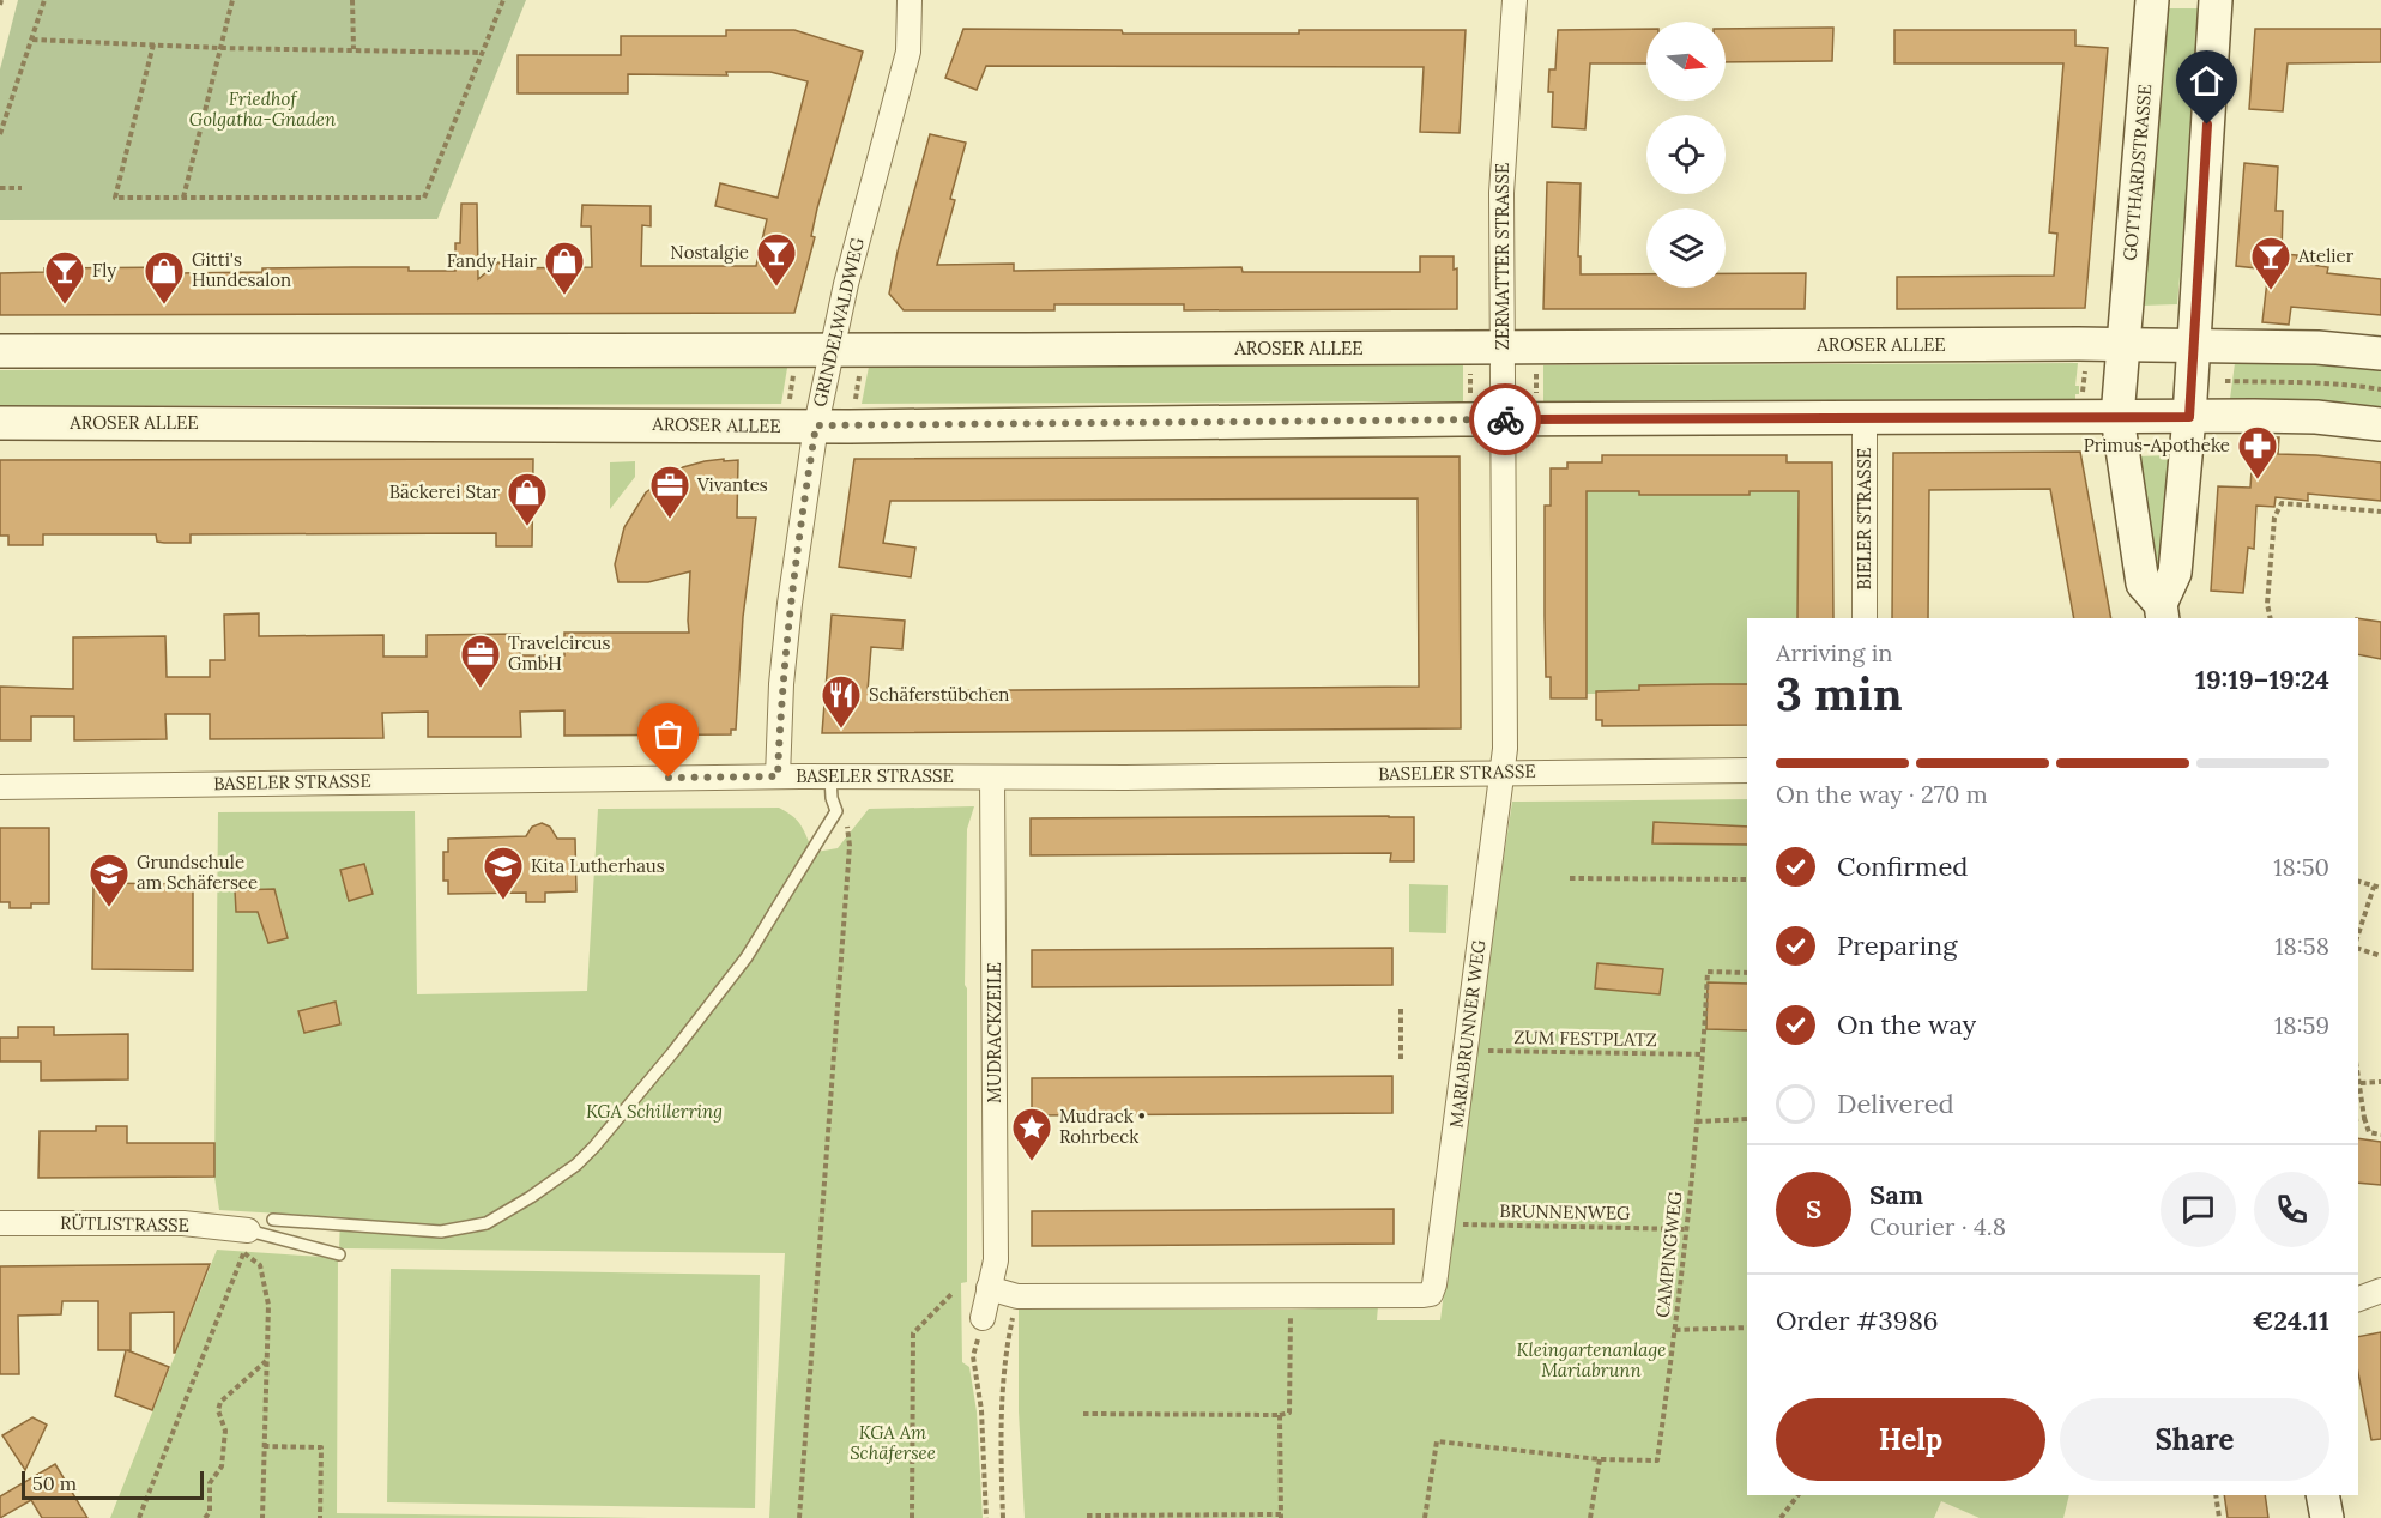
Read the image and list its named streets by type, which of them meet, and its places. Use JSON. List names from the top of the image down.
{
  "streets": {
    "main road": ["GOTTHARDSTRASSE", "AROSER ALLEE"],
    "street": [
      "ZERMATTER STRASSE",
      "GRINDELWALDWEG",
      "BIELER STRASSE",
      "BASELER STRASSE",
      "MUDRACKZEILE",
      "MARIABRUNNER WEG",
      "RÜTLISTRASSE"
    ],
    "path": ["ZUM FESTPLATZ", "BRUNNENWEG", "CAMPINGWEG"]
  },
  "crossings": [
    ["GOTTHARDSTRASSE", "AROSER ALLEE"],
    ["ZERMATTER STRASSE", "AROSER ALLEE"],
    ["ZERMATTER STRASSE", "BASELER STRASSE"],
    ["ZERMATTER STRASSE", "MARIABRUNNER WEG"],
    ["GRINDELWALDWEG", "AROSER ALLEE"],
    ["GRINDELWALDWEG", "BASELER STRASSE"],
    ["AROSER ALLEE", "BIELER STRASSE"],
    ["BASELER STRASSE", "MUDRACKZEILE"],
    ["BASELER STRASSE", "MARIABRUNNER WEG"],
    ["MARIABRUNNER WEG", "ZUM FESTPLATZ"],
    ["MARIABRUNNER WEG", "BRUNNENWEG"],
    ["ZUM FESTPLATZ", "CAMPINGWEG"],
    ["BRUNNENWEG", "CAMPINGWEG"]
  ],
  "parks": [
    "Friedhof Golgatha-Gnaden",
    "KGA Schillerring",
    "Kleingartenanlage Mariabrunn",
    "KGA Am Schäfersee"
  ],
  "places": {
    "bar": ["Nostalgie", "Atelier", "Fly"],
    "shop": ["Fandy Hair", "Gitti's Hundesalon", "Bäckerei Star"],
    "pharmacy": ["Primus-Apotheke"],
    "office": ["Vivantes", "Travelcircus GmbH"],
    "restaurant": ["Schäferstübchen"],
    "school or university": ["Kita Lutherhaus", "Grundschule am Schäfersee"],
    "place": ["Mudrack • Rohrbeck"]
  },
  "scale_bar": "50 m",
  "north": "right",
  "page": {
    "heading": ["3 min", "Arriving in", "19:19–19:24"],
    "panel": [
      "Sam",
      "Courier · 4.8",
      "Order #3986",
      "€24.11"
    ],
    "bar": "On the way · 270 m",
    "list": [
      ["Confirmed", "18:50"],
      ["Preparing", "18:58"],
      ["On the way", "18:59"],
      "Delivered"
    ],
    "round": "S",
    "buttons": ["Help", "Share"],
    "scale": "50 m"
  }
}
